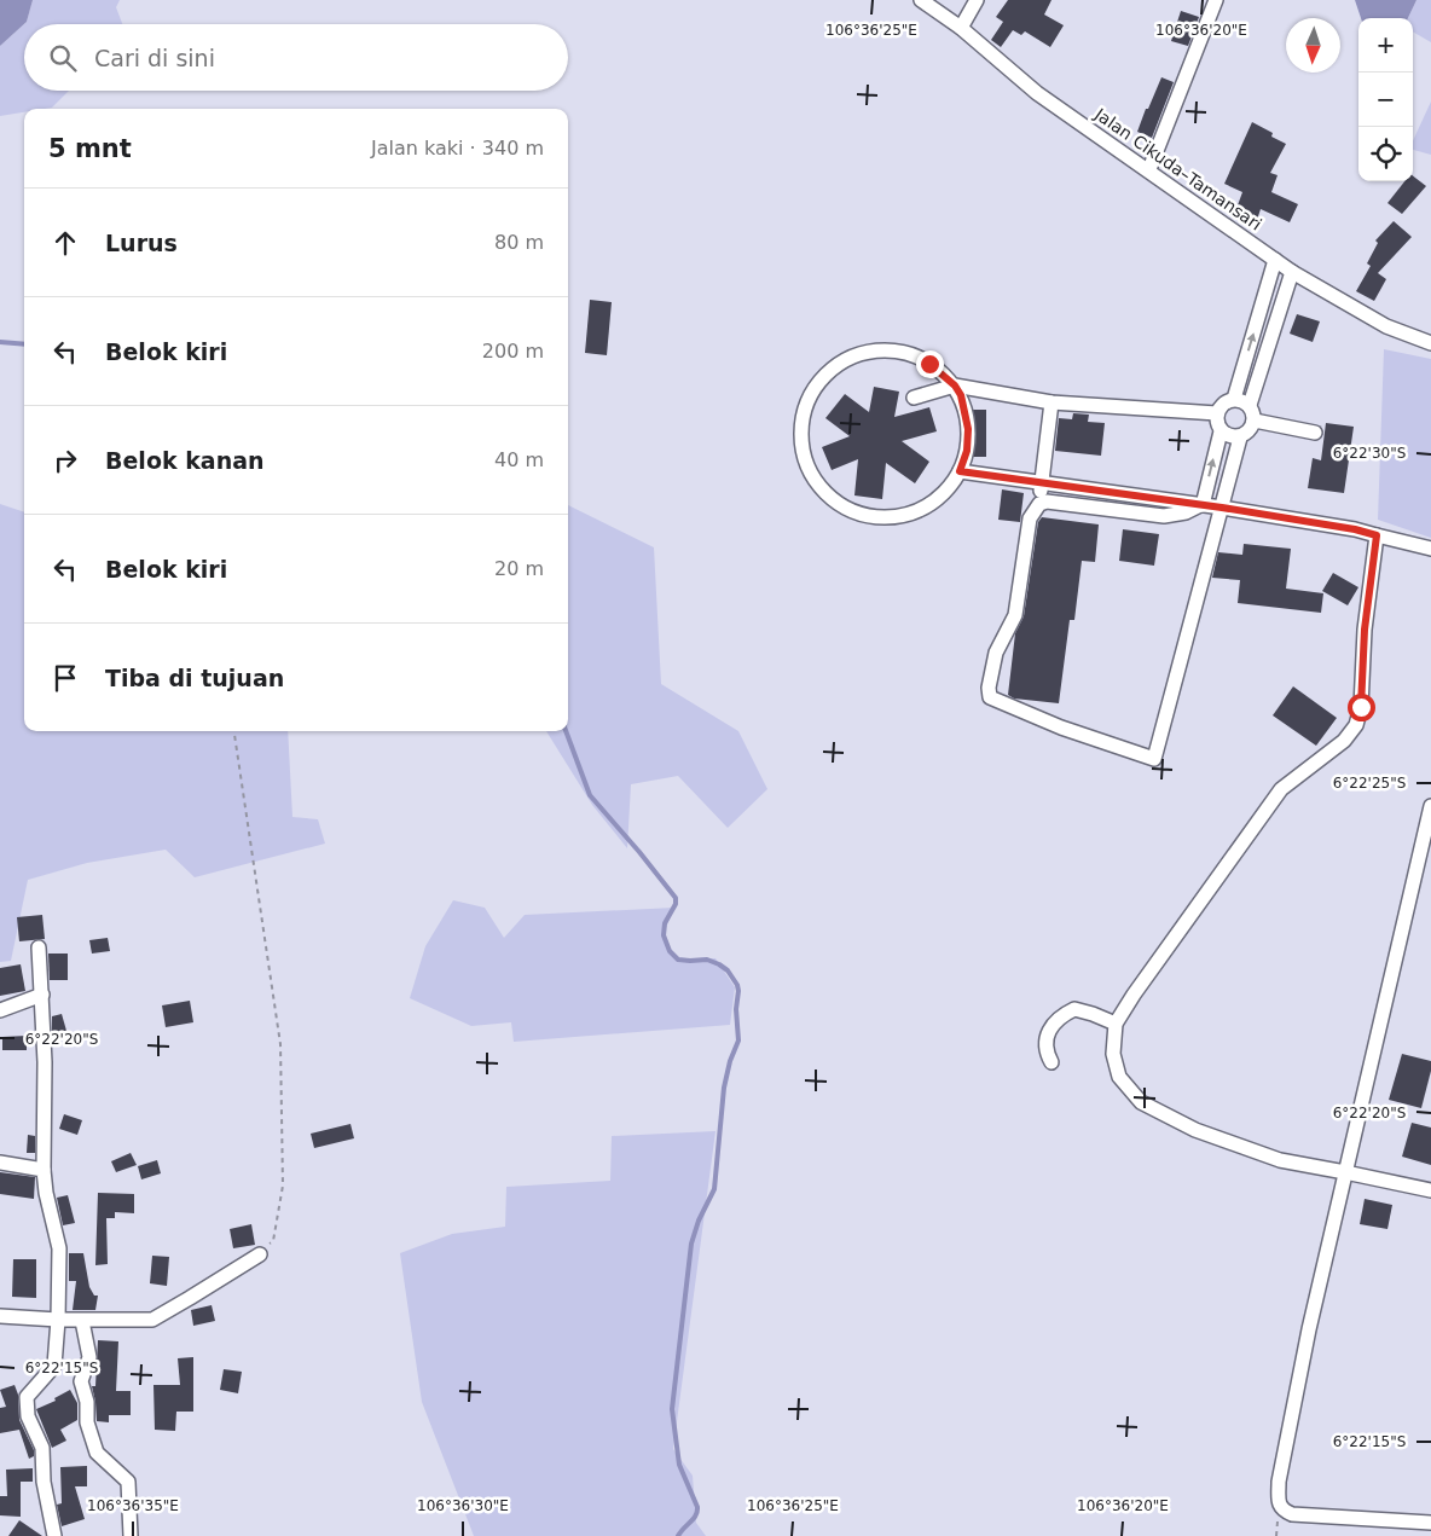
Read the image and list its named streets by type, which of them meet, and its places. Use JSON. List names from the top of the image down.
{
  "streets": {
    "street": ["Jalan Cikuda–Tamansari"]
  },
  "north": "bottom",
  "page": {
    "map_buttons": ["+", "−"],
    "search": "Cari di sini",
    "heading": ["5 mnt", "Jalan kaki · 340 m"],
    "list": [
      ["Lurus", "80 m"],
      ["Belok kiri", "200 m"],
      ["Belok kanan", "40 m"],
      ["Belok kiri", "20 m"],
      "Tiba di tujuan"
    ]
  },
  "coordinates": [
    "106°36'25\"E",
    "106°36'20\"E",
    "6°22'30\"S",
    "6°22'25\"S",
    "6°22'20\"S",
    "6°22'15\"S",
    "106°36'35\"E",
    "106°36'30\"E"
  ]
}
